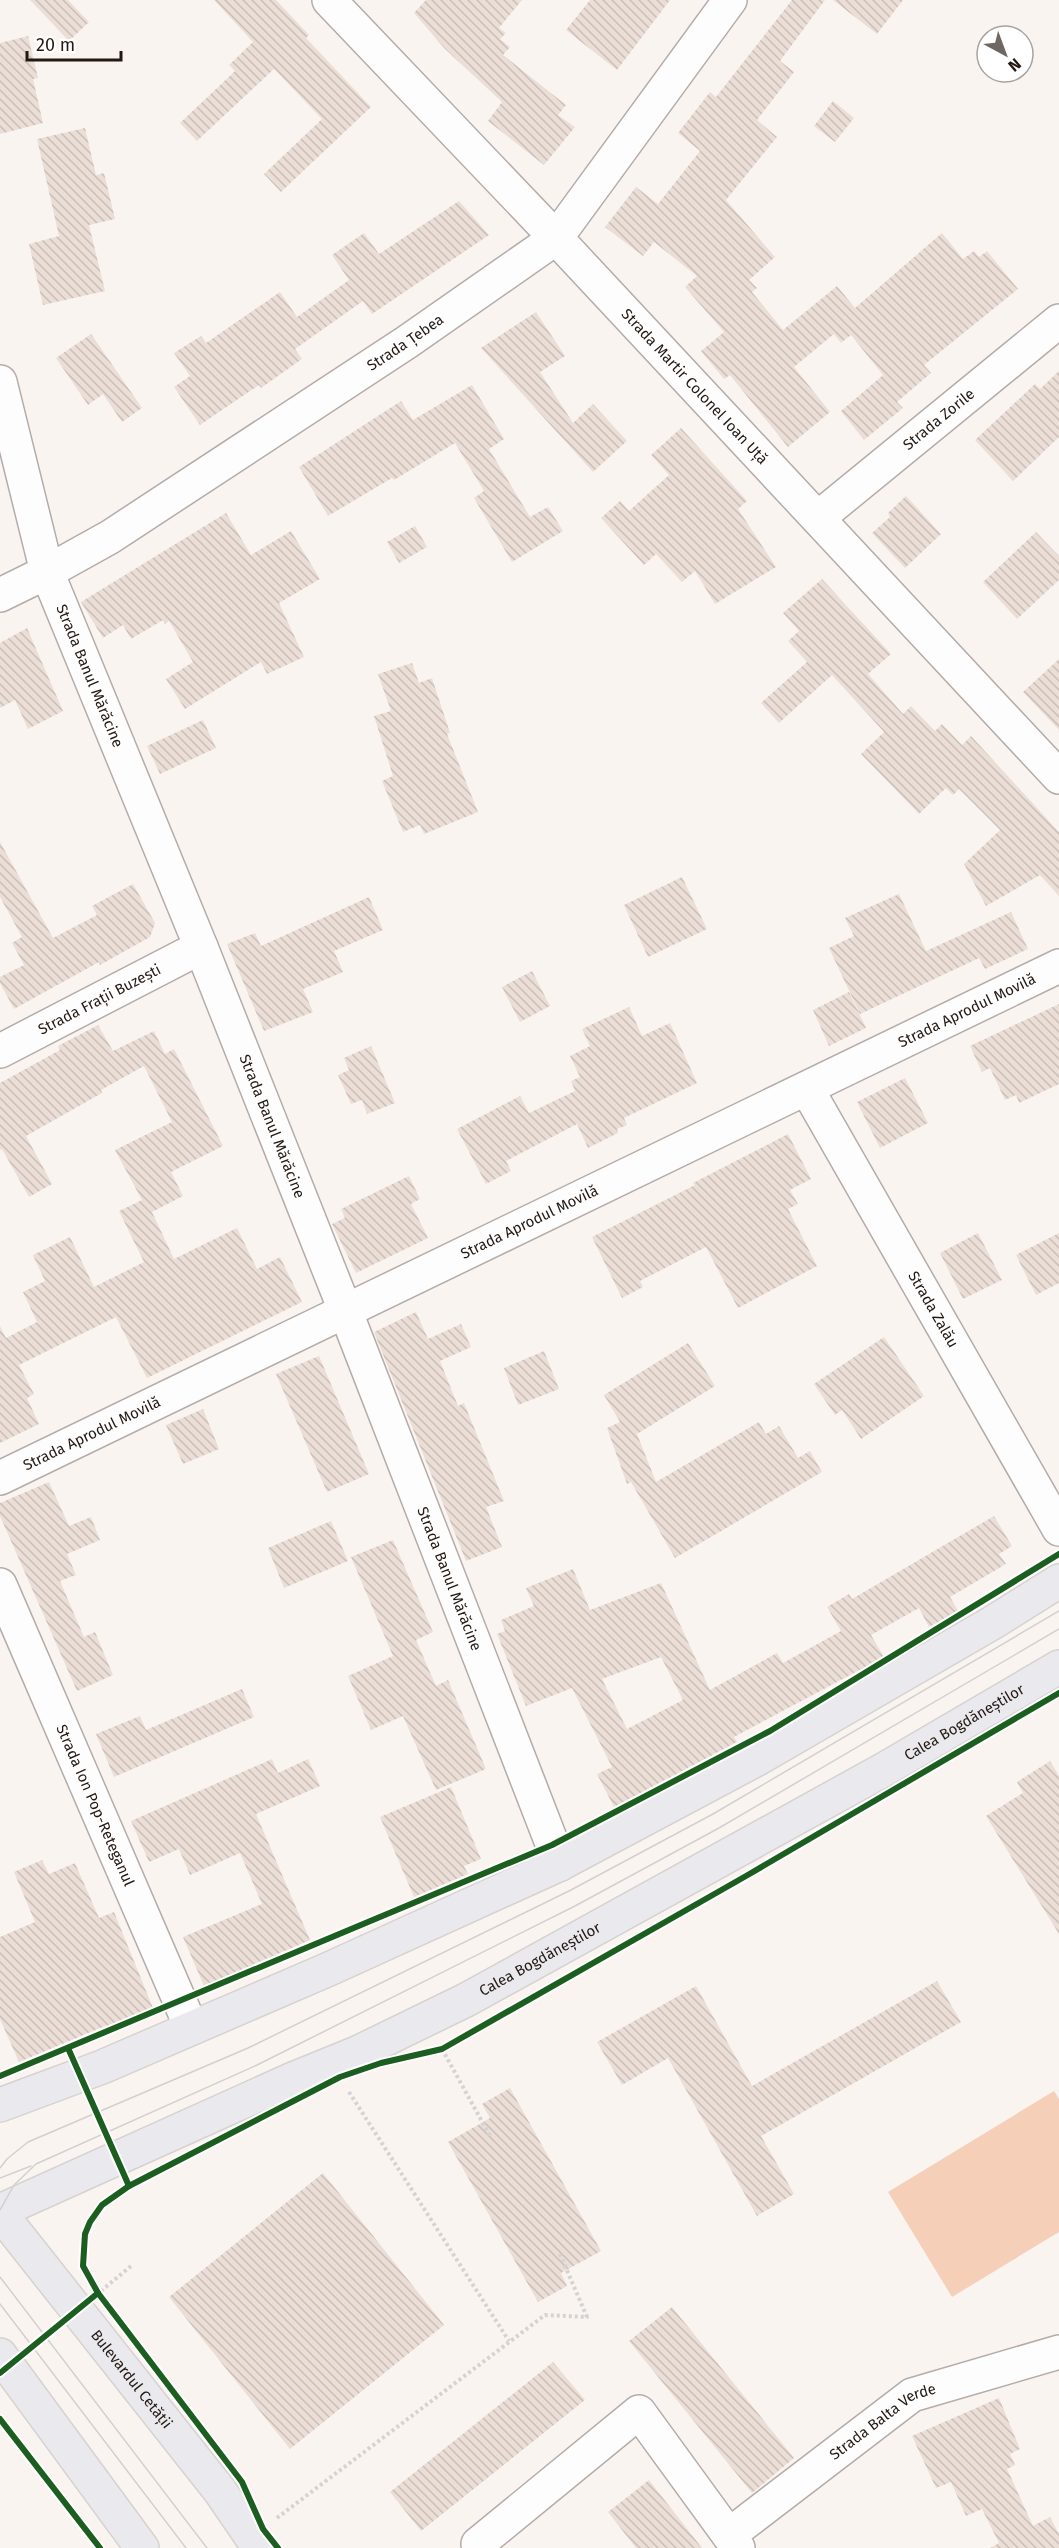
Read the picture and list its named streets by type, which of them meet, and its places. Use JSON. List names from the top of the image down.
{
  "streets": {
    "main road": ["Calea Bogdăneștilor", "Bulevardul Cetății"],
    "street": [
      "Strada Țebea",
      "Strada Martir Colonel Ioan Uță",
      "Strada Zorile",
      "Strada Banul Mărăcine",
      "Strada Frații Buzești",
      "Strada Aprodul Movilă",
      "Strada Zalău",
      "Strada Ion Pop-Reteganul",
      "Strada Balta Verde"
    ]
  },
  "crossings": [
    ["Strada Țebea", "Strada Martir Colonel Ioan Uță"],
    ["Strada Țebea", "Strada Banul Mărăcine"],
    ["Strada Martir Colonel Ioan Uță", "Strada Zorile"],
    ["Strada Banul Mărăcine", "Strada Frații Buzești"],
    ["Strada Banul Mărăcine", "Strada Aprodul Movilă"],
    ["Strada Aprodul Movilă", "Strada Zalău"],
    ["Calea Bogdăneștilor", "Bulevardul Cetății"]
  ],
  "scale_bar": "20 m",
  "north": "bottom right"
}
